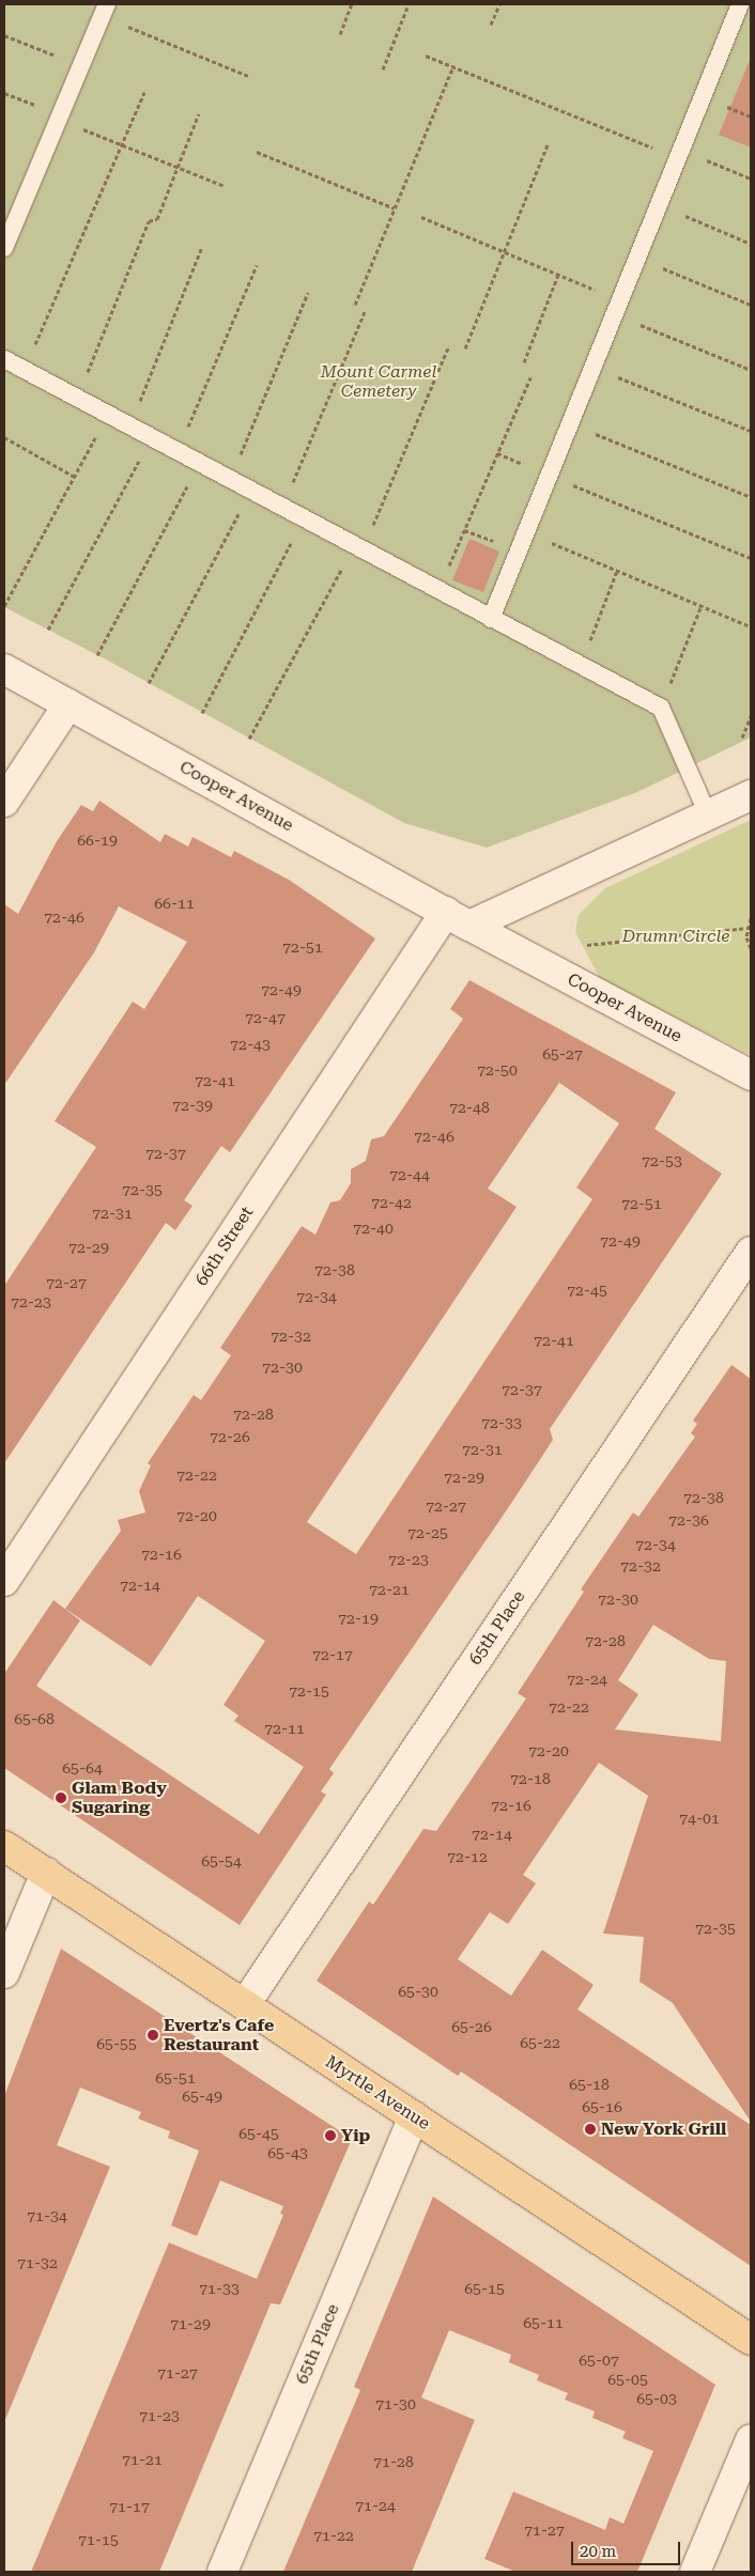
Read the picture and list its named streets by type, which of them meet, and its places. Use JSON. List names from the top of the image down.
{
  "streets": {
    "main road": ["Myrtle Avenue"],
    "street": ["Cooper Avenue", "66th Street", "65th Place"]
  },
  "crossings": [
    ["Cooper Avenue", "66th Street"],
    ["65th Place", "Myrtle Avenue"]
  ],
  "parks": ["Mount Carmel Cemetery", "Drumn Circle"],
  "places": [
    "Glam Body Sugaring",
    "Evertz's Cafe Restaurant",
    "New York Grill",
    "Yip"
  ],
  "house_numbers": [
    "66-19",
    "66-11",
    "72-46",
    "72-51",
    "72-49",
    "72-47",
    "72-43",
    "65-27",
    "72-50",
    "72-41",
    "72-39",
    "72-48",
    "72-46",
    "72-37",
    "72-53",
    "72-44",
    "72-35",
    "72-42",
    "72-51",
    "72-31",
    "72-40",
    "72-49",
    "72-29",
    "72-38",
    "72-27",
    "72-45",
    "72-34",
    "72-23",
    "72-32",
    "72-41",
    "72-30",
    "72-37",
    "72-28",
    "72-33",
    "72-26",
    "72-31",
    "72-22",
    "72-29",
    "72-38",
    "72-27",
    "72-20",
    "72-36",
    "72-25",
    "72-34",
    "72-16",
    "72-23",
    "72-32",
    "72-14",
    "72-21",
    "72-30",
    "72-19",
    "72-28",
    "72-17",
    "72-24",
    "72-15",
    "72-22",
    "65-68",
    "72-11",
    "72-20",
    "65-64",
    "72-18",
    "72-16",
    "74-01",
    "72-14",
    "72-12",
    "65-54",
    "72-35",
    "65-30",
    "65-26",
    "65-22",
    "65-55",
    "65-51",
    "65-18",
    "65-49",
    "65-16",
    "65-45",
    "65-43",
    "71-34",
    "71-32",
    "71-33",
    "65-15",
    "65-11",
    "71-29",
    "65-07",
    "71-27",
    "65-05",
    "65-03",
    "71-30",
    "71-23",
    "71-21",
    "71-28",
    "71-24",
    "71-17",
    "71-27",
    "71-22",
    "71-15"
  ],
  "scale_bar": "20 m"
}
